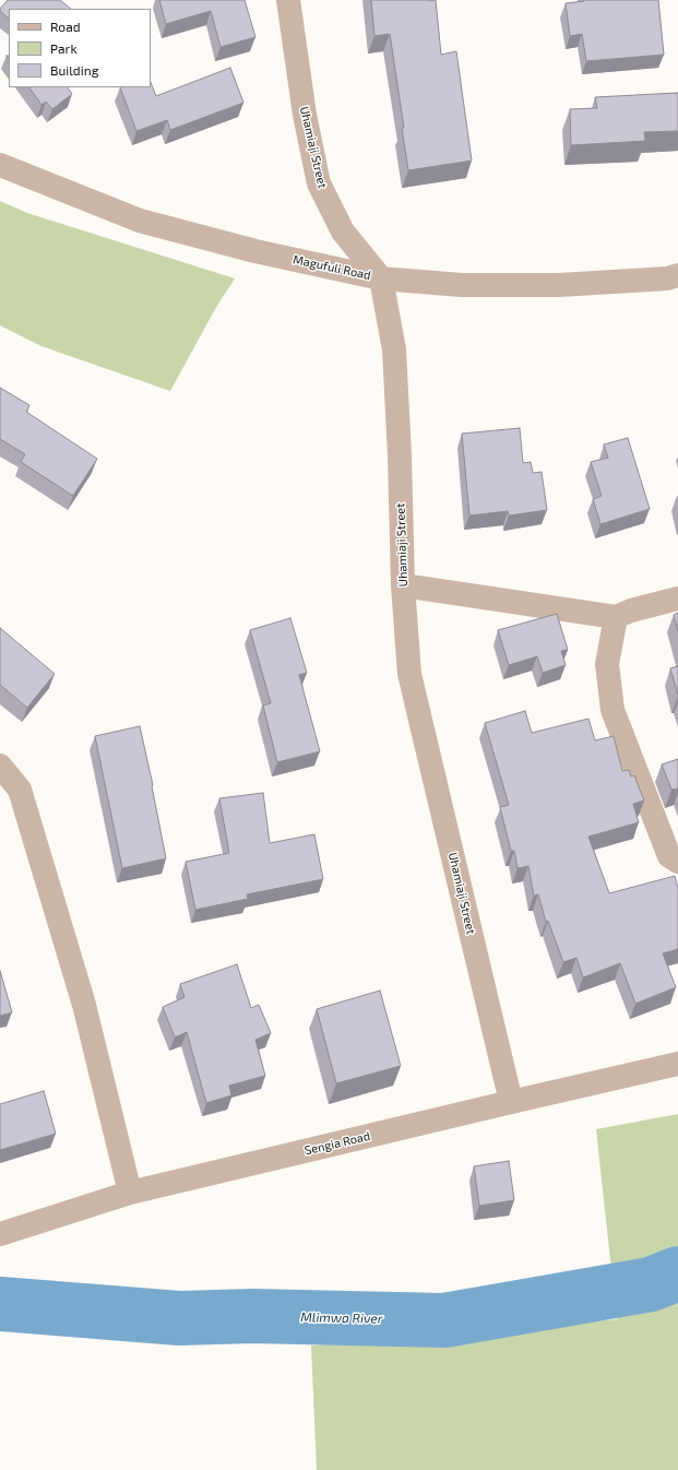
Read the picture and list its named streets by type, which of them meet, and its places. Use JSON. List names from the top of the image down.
{
  "streets": {
    "street": ["Uhamiaji Street", "Magufuli Road", "Sengia Road"]
  },
  "crossings": [
    ["Uhamiaji Street", "Magufuli Road"],
    ["Uhamiaji Street", "Sengia Road"]
  ],
  "water": ["Mlimwa River"],
  "legend": ["Road", "Park", "Building"]
}
